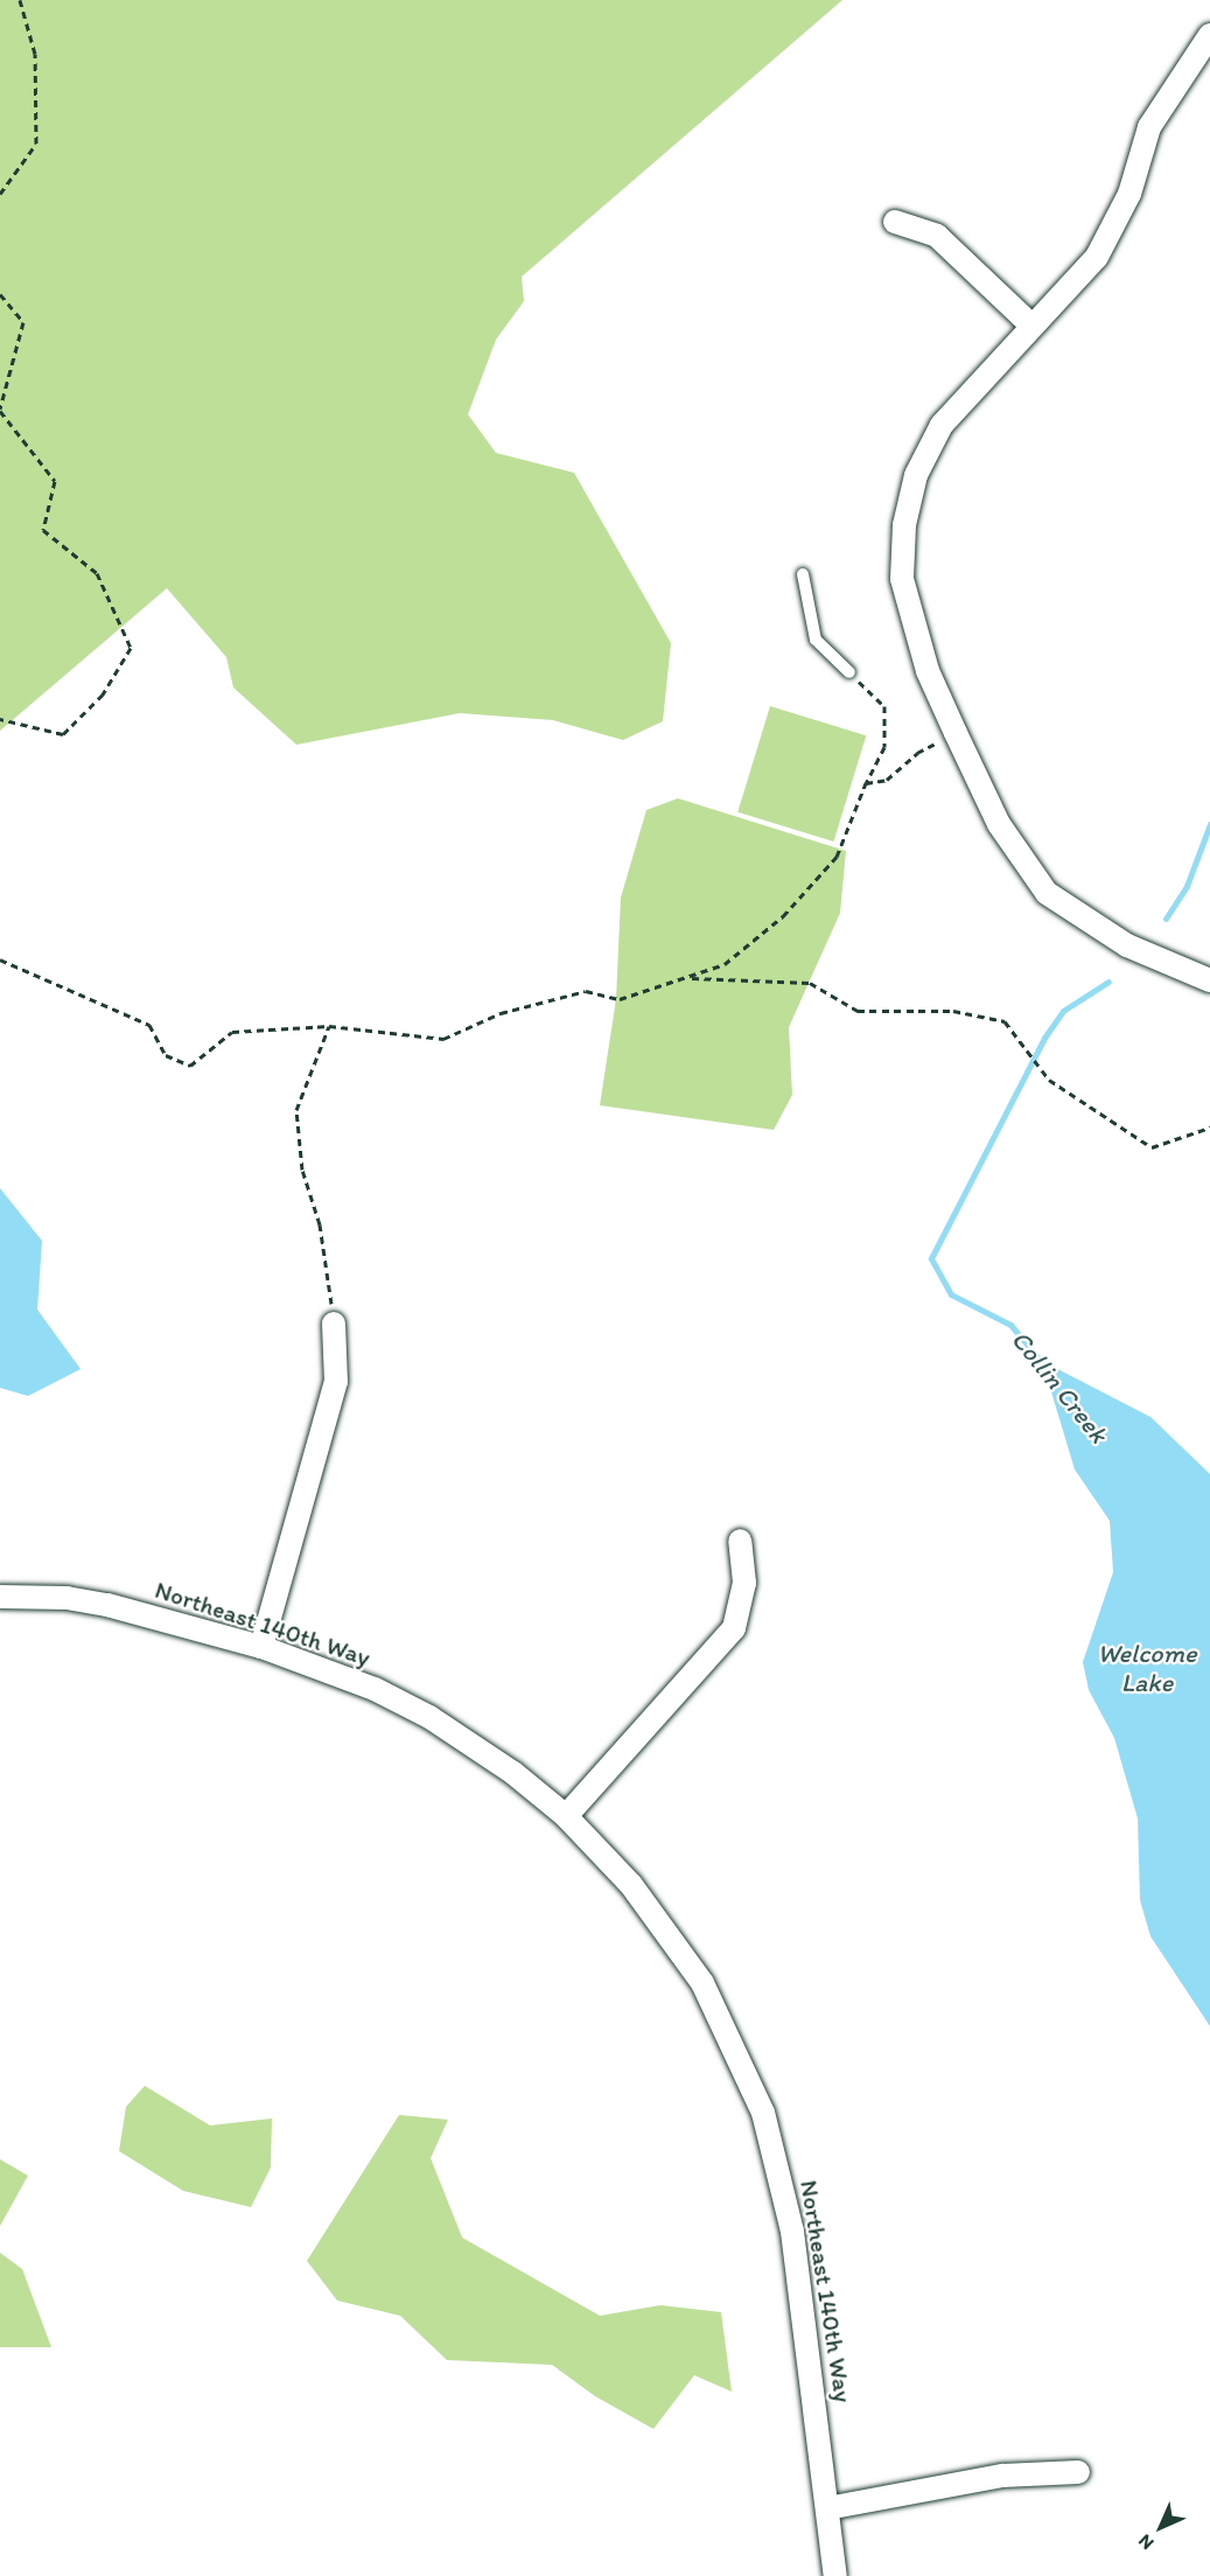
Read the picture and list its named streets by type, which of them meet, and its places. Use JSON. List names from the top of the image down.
{
  "streets": {
    "street": ["Northeast 140th Way"]
  },
  "water": ["Collin Creek", "Welcome Lake"],
  "north": "bottom left"
}
